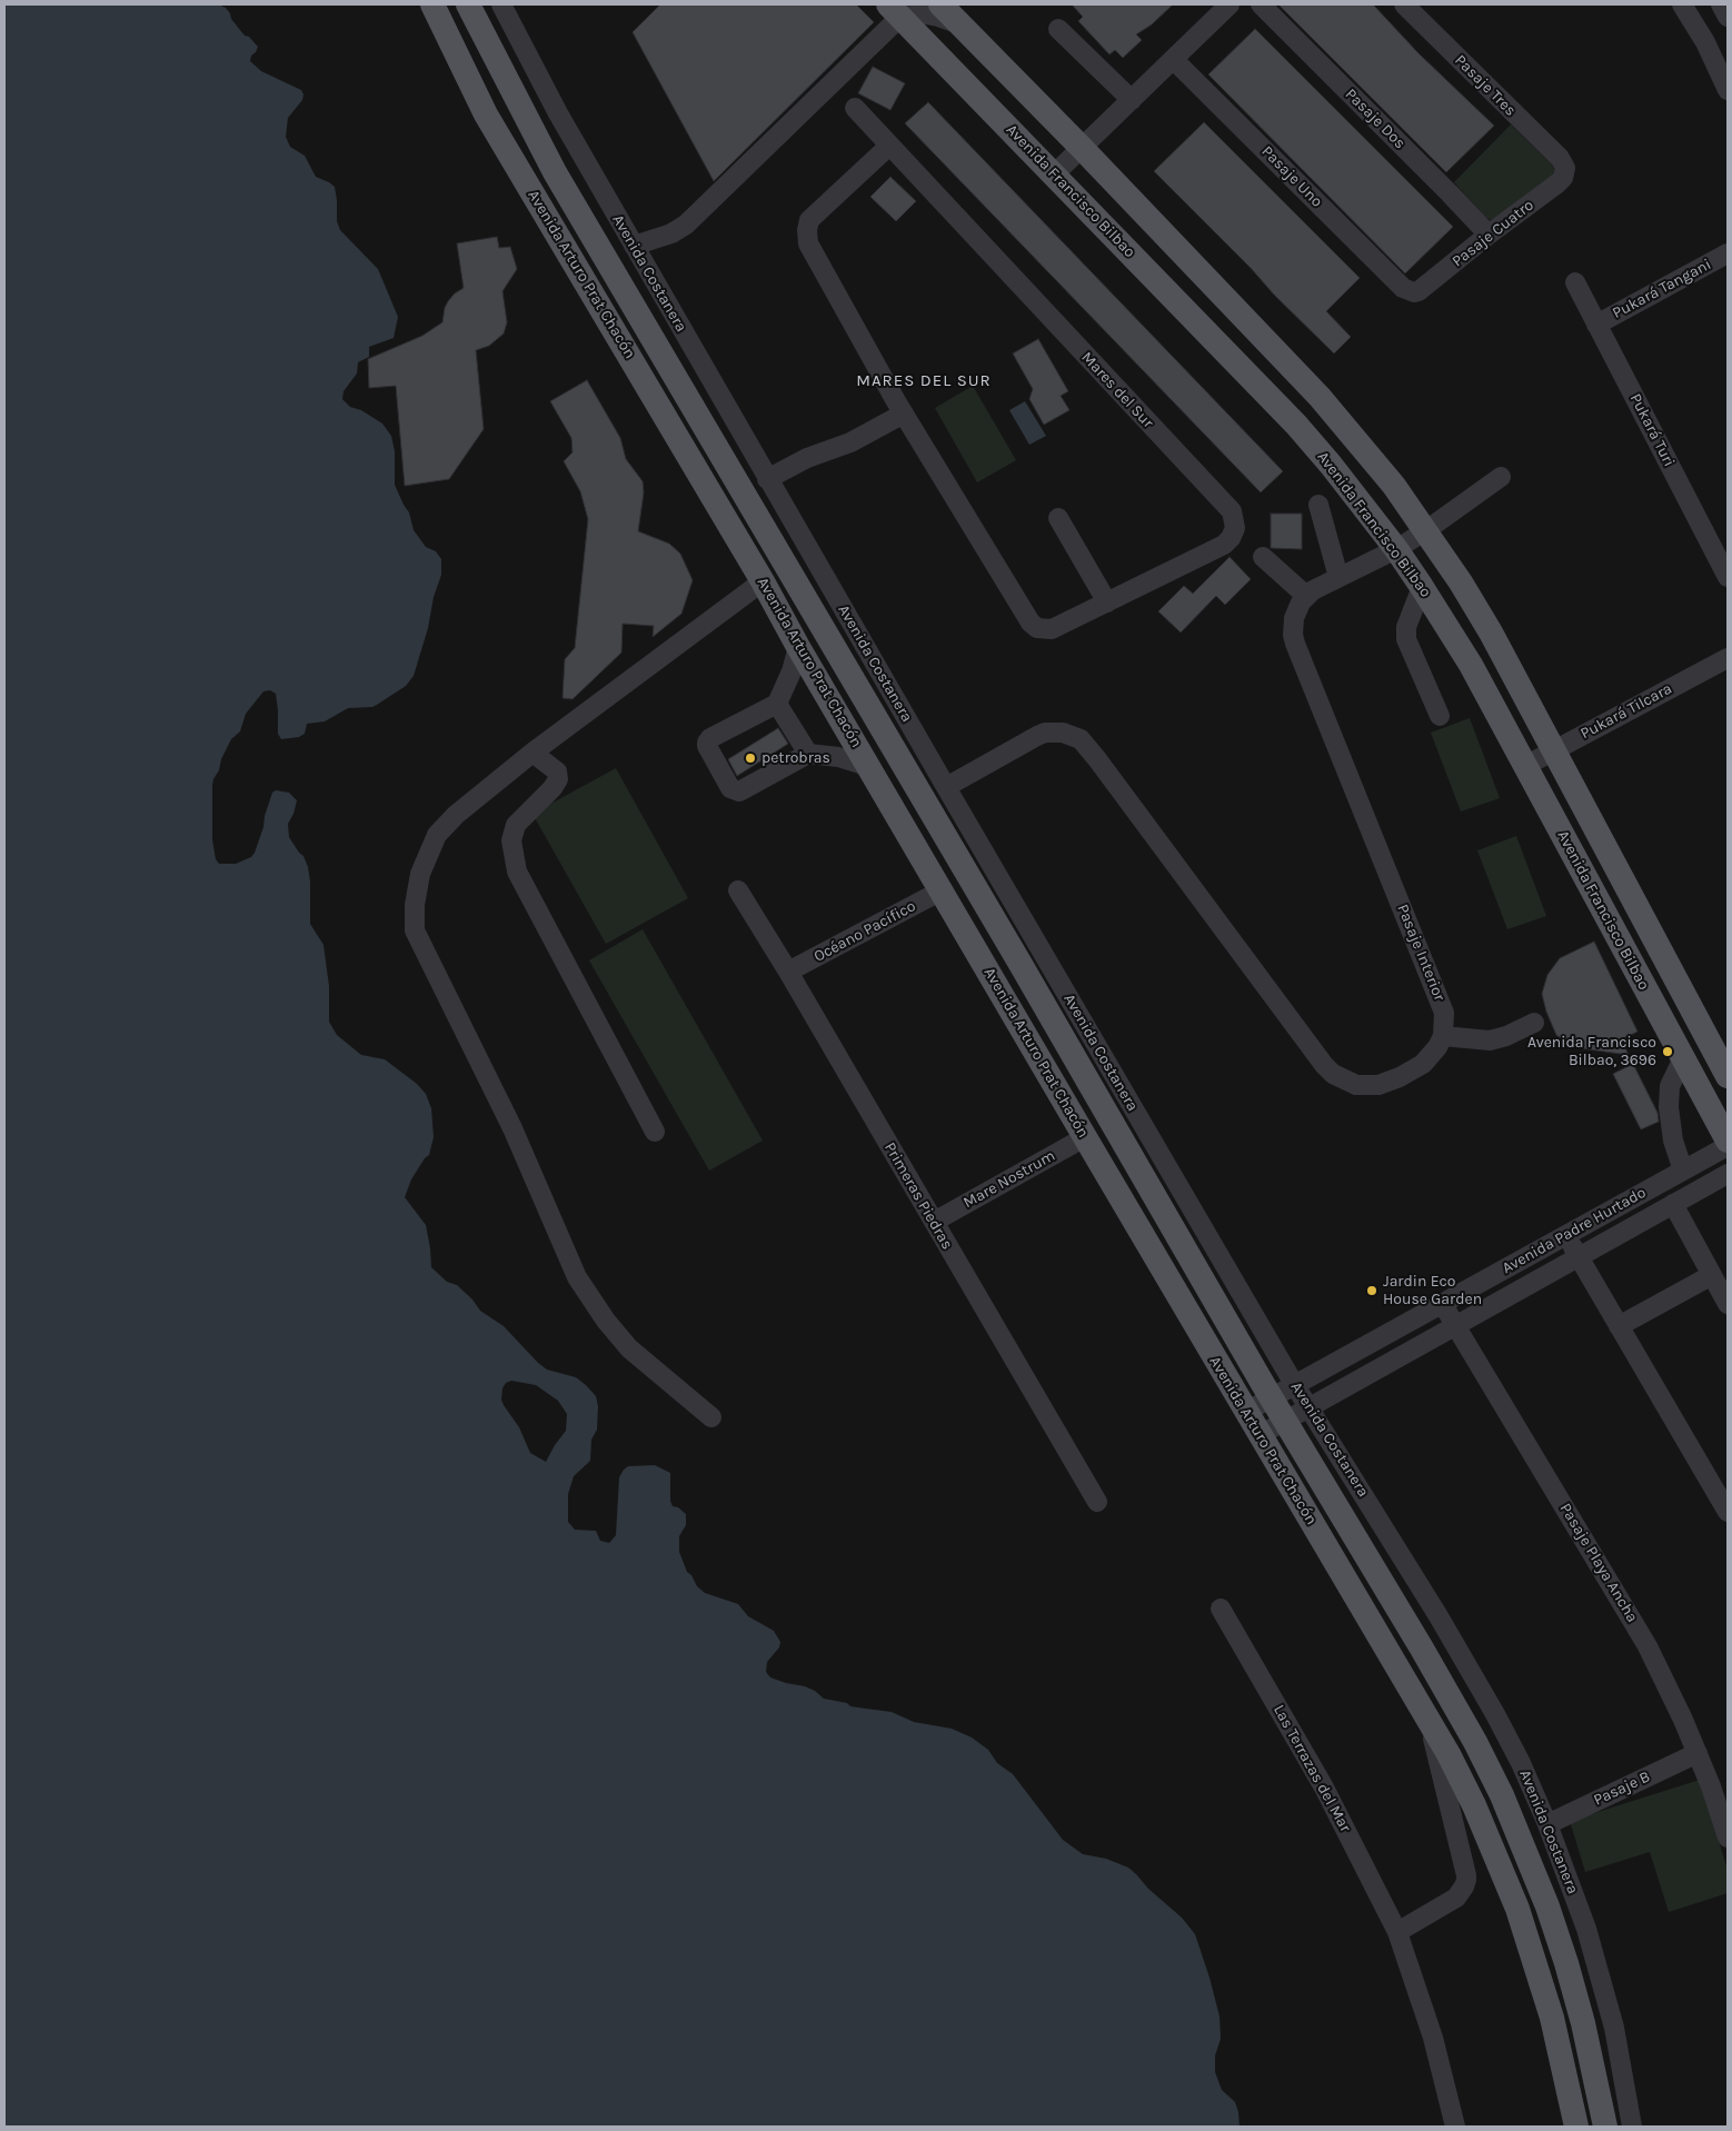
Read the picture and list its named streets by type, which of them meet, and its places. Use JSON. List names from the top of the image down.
{
  "streets": {
    "main road": ["Avenida Francisco Bilbao", "Avenida Arturo Prat Chacón"],
    "street": [
      "Pasaje Tres",
      "Pasaje Dos",
      "Pasaje Uno",
      "Pasaje Cuatro",
      "Avenida Costanera",
      "Pukará Tangani",
      "Mares del Sur",
      "Pukará Turi",
      "Pukará Tilcara",
      "Océano Pacífico",
      "Pasaje Interior",
      "Mare Nostrum",
      "Primeras Piedras",
      "Avenida Padre Hurtado",
      "Pasaje Playa Ancha",
      "Las Terrazas del Mar",
      "Pasaje B"
    ]
  },
  "crossings": [
    ["Pasaje Tres", "Pasaje Cuatro"],
    ["Pasaje Dos", "Pasaje Cuatro"],
    ["Pasaje Uno", "Pasaje Cuatro"],
    ["Avenida Francisco Bilbao", "Pukará Tilcara"],
    ["Avenida Costanera", "Avenida Padre Hurtado"],
    ["Avenida Costanera", "Pasaje B"],
    ["Avenida Arturo Prat Chacón", "Océano Pacífico"],
    ["Avenida Arturo Prat Chacón", "Mare Nostrum"],
    ["Avenida Arturo Prat Chacón", "Avenida Padre Hurtado"],
    ["Pukará Tangani", "Pukará Turi"],
    ["Océano Pacífico", "Primeras Piedras"],
    ["Mare Nostrum", "Primeras Piedras"],
    ["Avenida Padre Hurtado", "Pasaje Playa Ancha"],
    ["Pasaje Playa Ancha", "Pasaje B"]
  ],
  "districts": ["MARES DEL SUR"],
  "places": ["petrobras", "Avenida Francisco Bilbao, 3696", "Jardin Eco House Garden"]
}
